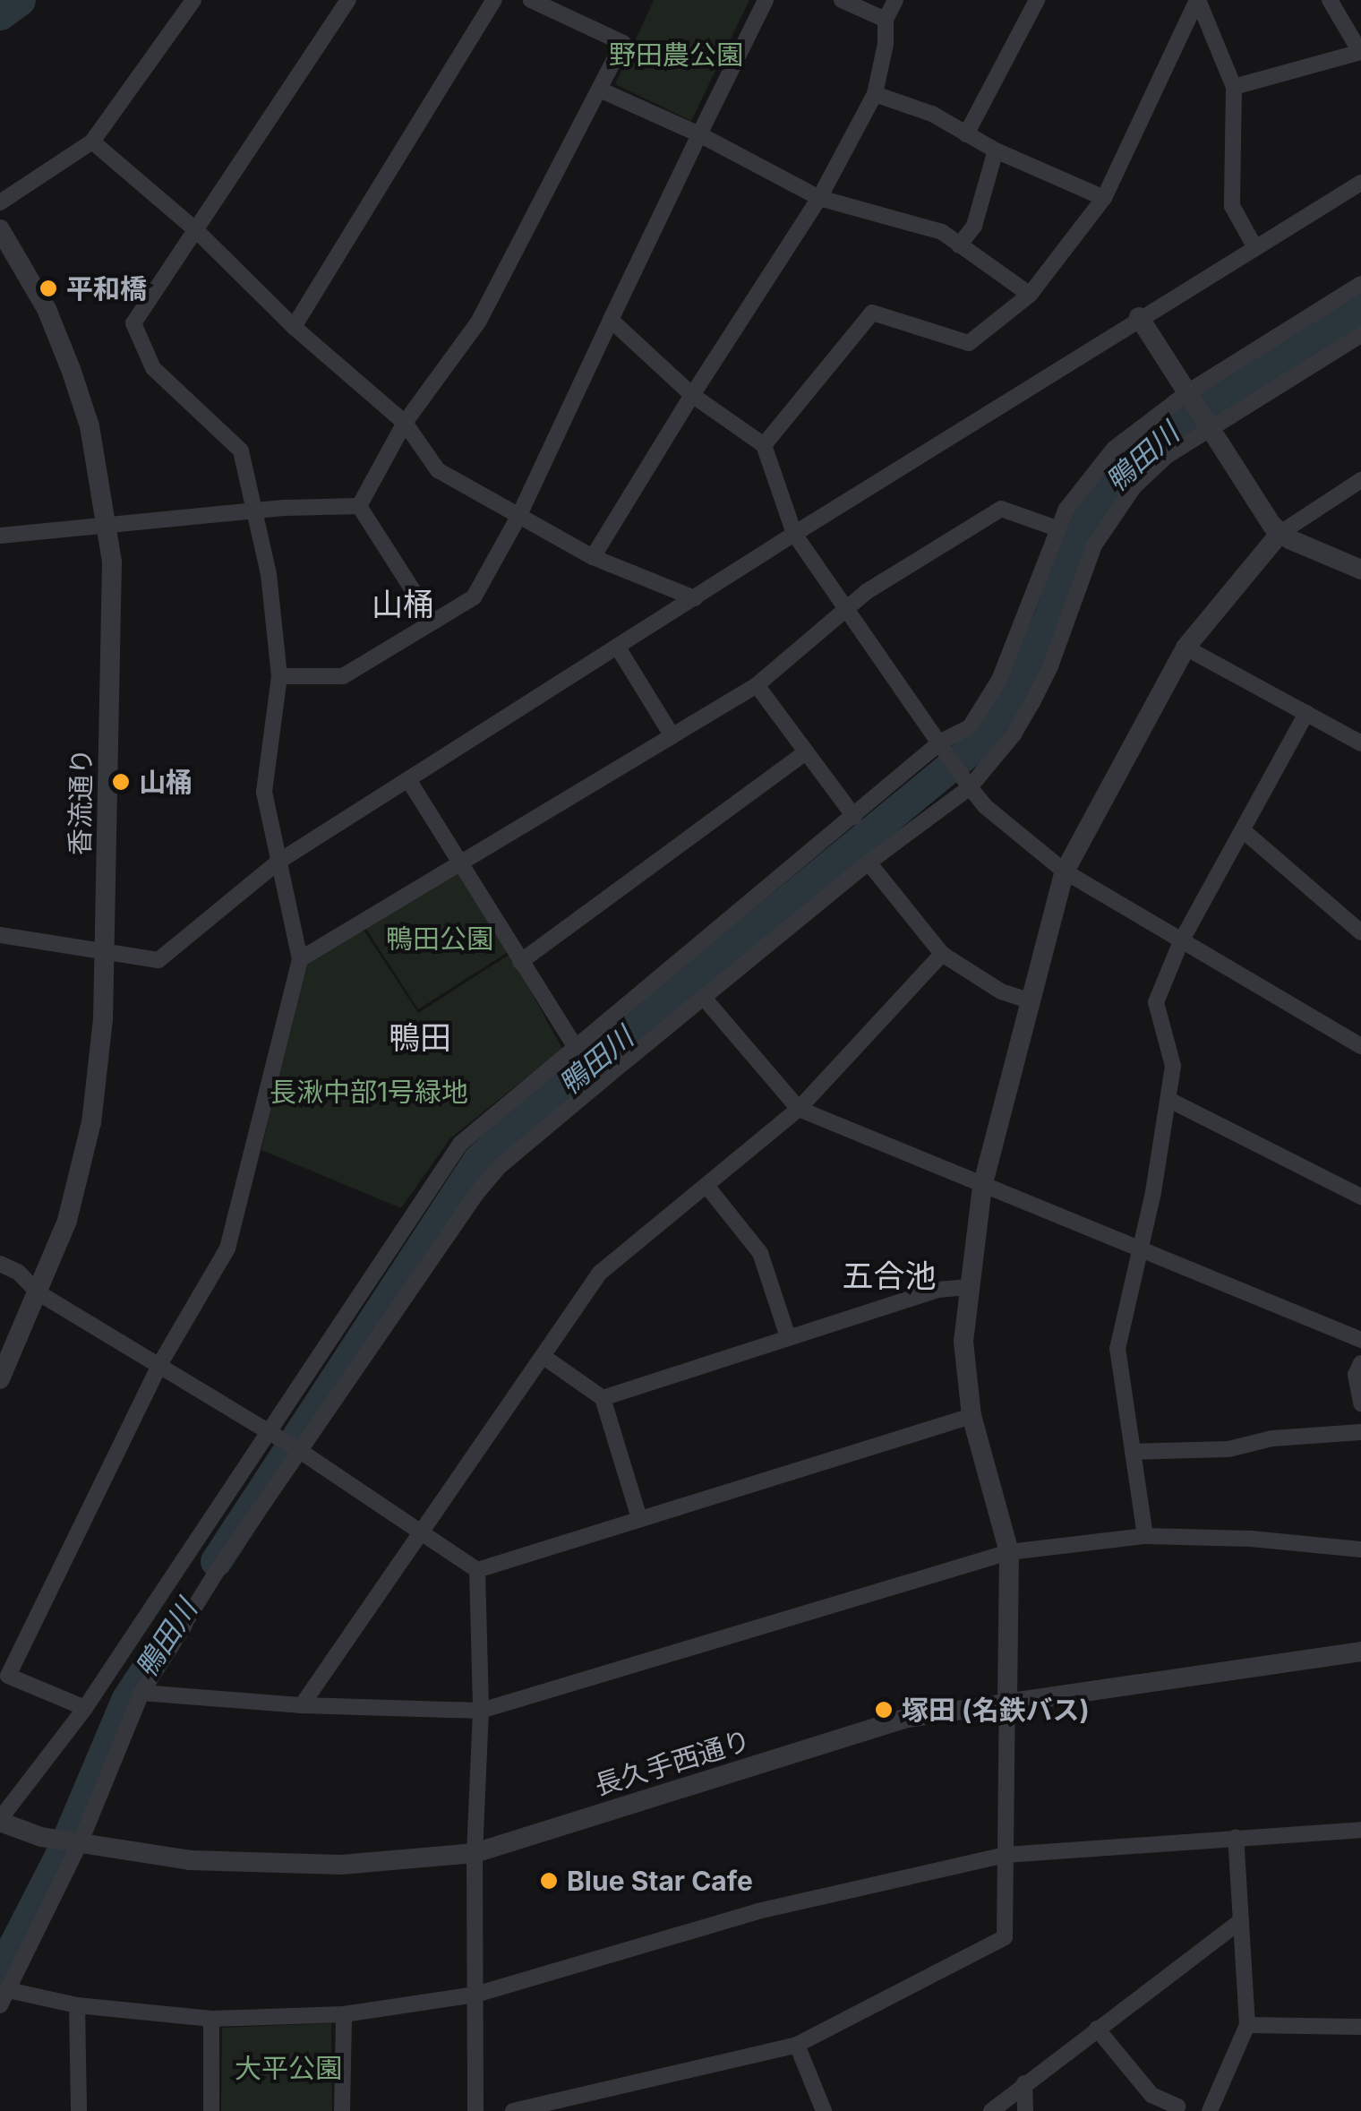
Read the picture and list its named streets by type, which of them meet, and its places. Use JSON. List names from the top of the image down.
{
  "streets": {
    "street": ["香流通り", "長久手西通り"]
  },
  "districts": ["山桶", "鴨田", "五合池"],
  "water": ["鴨田川"],
  "parks": [
    "野田農公園",
    "鴨田公園",
    "長湫中部1号緑地",
    "大平公園"
  ],
  "places": [
    "平和橋",
    "山桶",
    "塚田 (名鉄バス)",
    "Blue Star Cafe"
  ]
}
